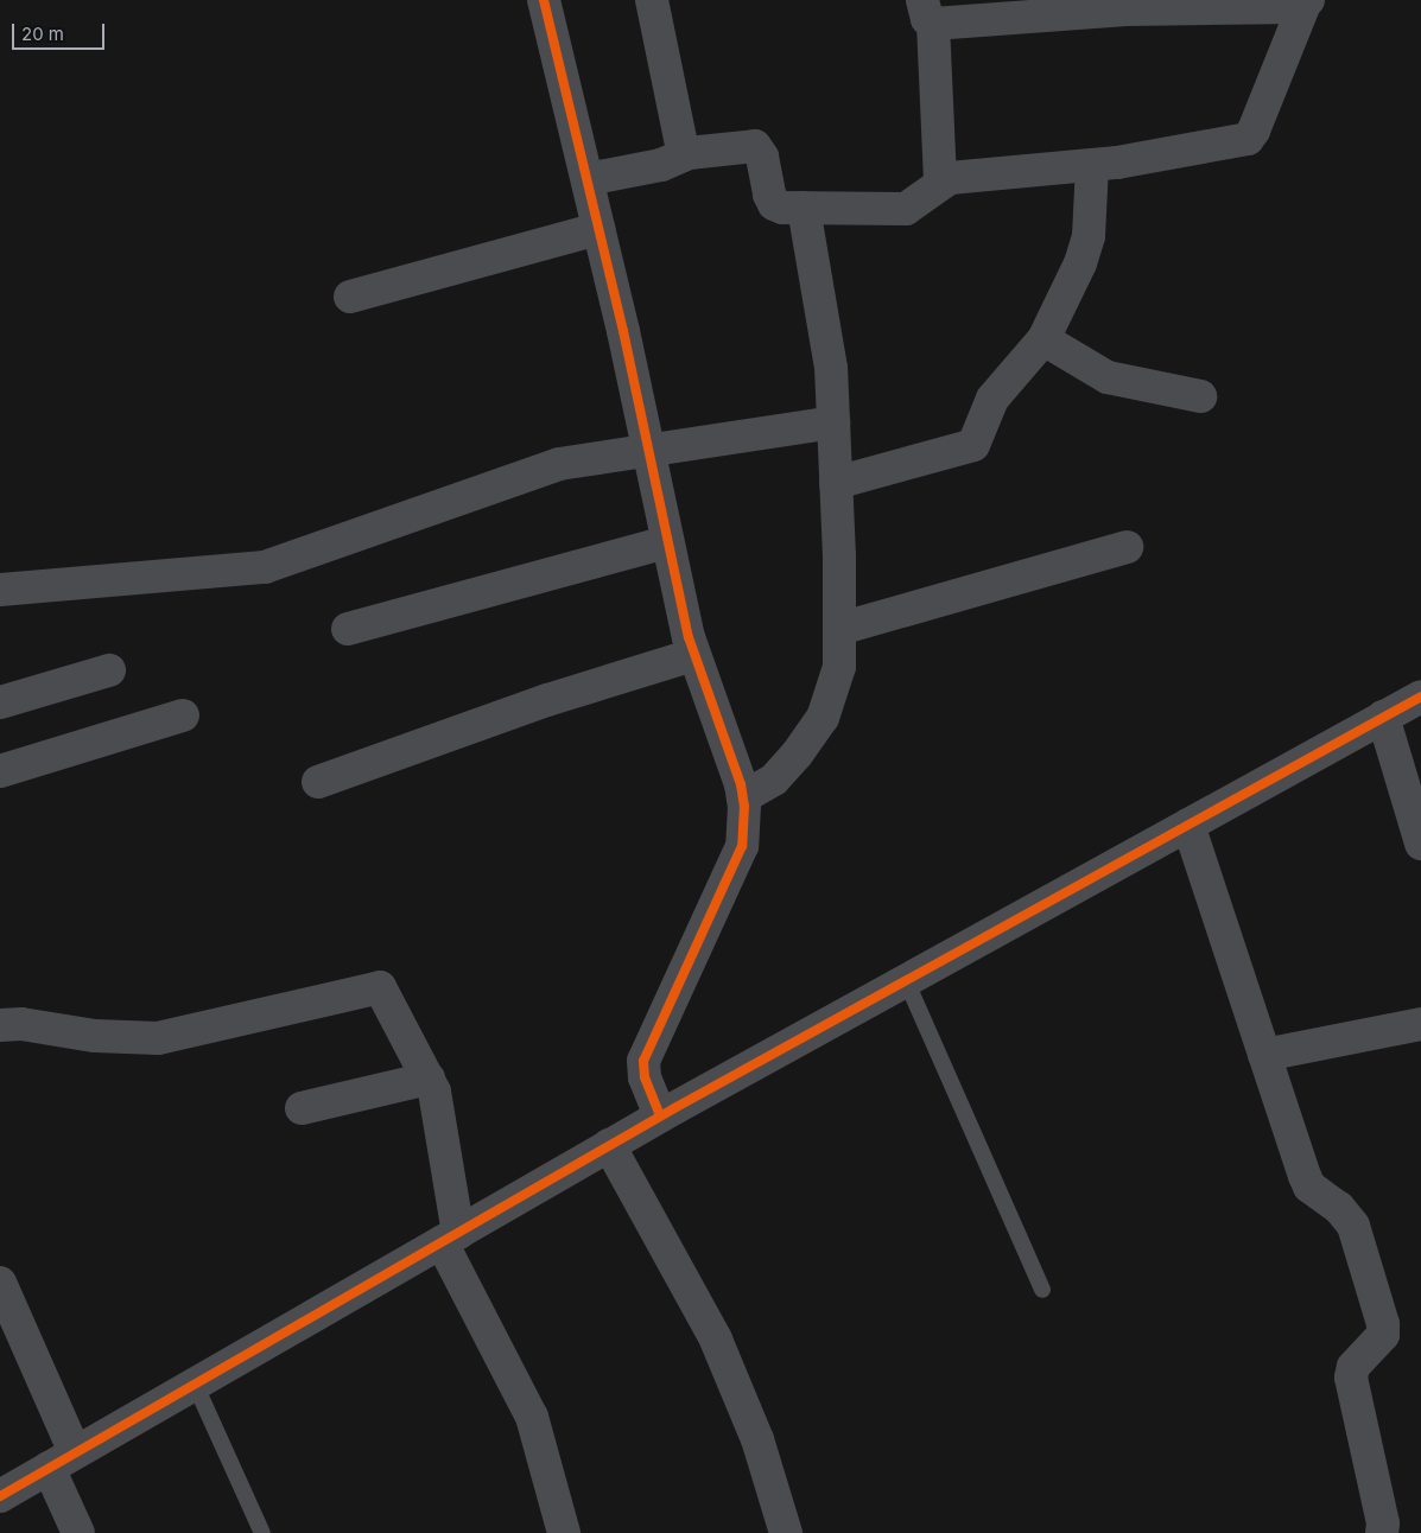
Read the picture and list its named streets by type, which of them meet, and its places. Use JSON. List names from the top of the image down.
{
  "scale_bar": "20 m"
}
